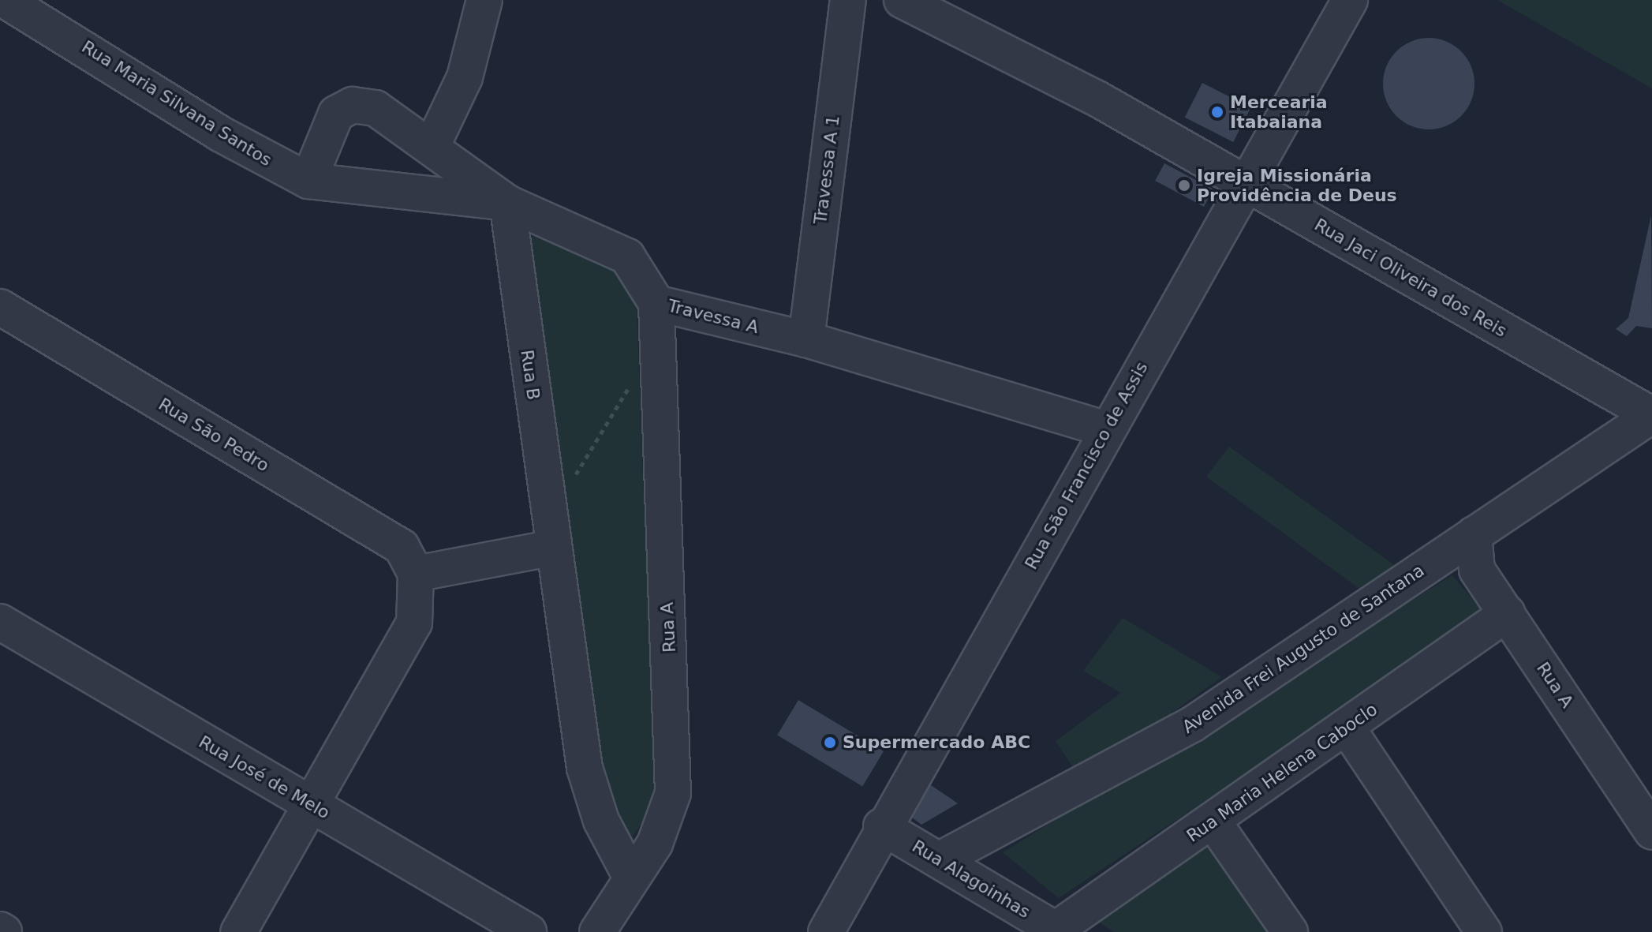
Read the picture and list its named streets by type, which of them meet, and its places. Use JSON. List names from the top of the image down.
{
  "streets": {
    "street": [
      "Rua Maria Silvana Santos",
      "Travessa A 1",
      "Rua Jaci Oliveira dos Reis",
      "Travessa A",
      "Rua B",
      "Rua São Pedro",
      "Rua São Francisco de Assis",
      "Rua A",
      "Avenida Frei Augusto de Santana",
      "Rua Maria Helena Caboclo",
      "Rua José de Melo",
      "Rua Alagoinhas"
    ]
  },
  "crossings": [
    ["Rua Maria Silvana Santos", "Travessa A"],
    ["Rua Maria Silvana Santos", "Rua B"],
    ["Travessa A 1", "Travessa A"],
    ["Rua Jaci Oliveira dos Reis", "Rua São Francisco de Assis"],
    ["Rua Jaci Oliveira dos Reis", "Avenida Frei Augusto de Santana"],
    ["Travessa A", "Rua B"],
    ["Travessa A", "Rua São Francisco de Assis"],
    ["Travessa A", "Rua A"],
    ["Rua B", "Rua A"],
    ["Rua São Francisco de Assis", "Rua Alagoinhas"],
    ["Rua A", "Avenida Frei Augusto de Santana"],
    ["Rua A", "Rua Maria Helena Caboclo"],
    ["Avenida Frei Augusto de Santana", "Rua Alagoinhas"],
    ["Rua Maria Helena Caboclo", "Rua Alagoinhas"]
  ],
  "places": ["Mercearia Itabaiana", "Igreja Missionária Providência de Deus", "Supermercado ABC"]
}
